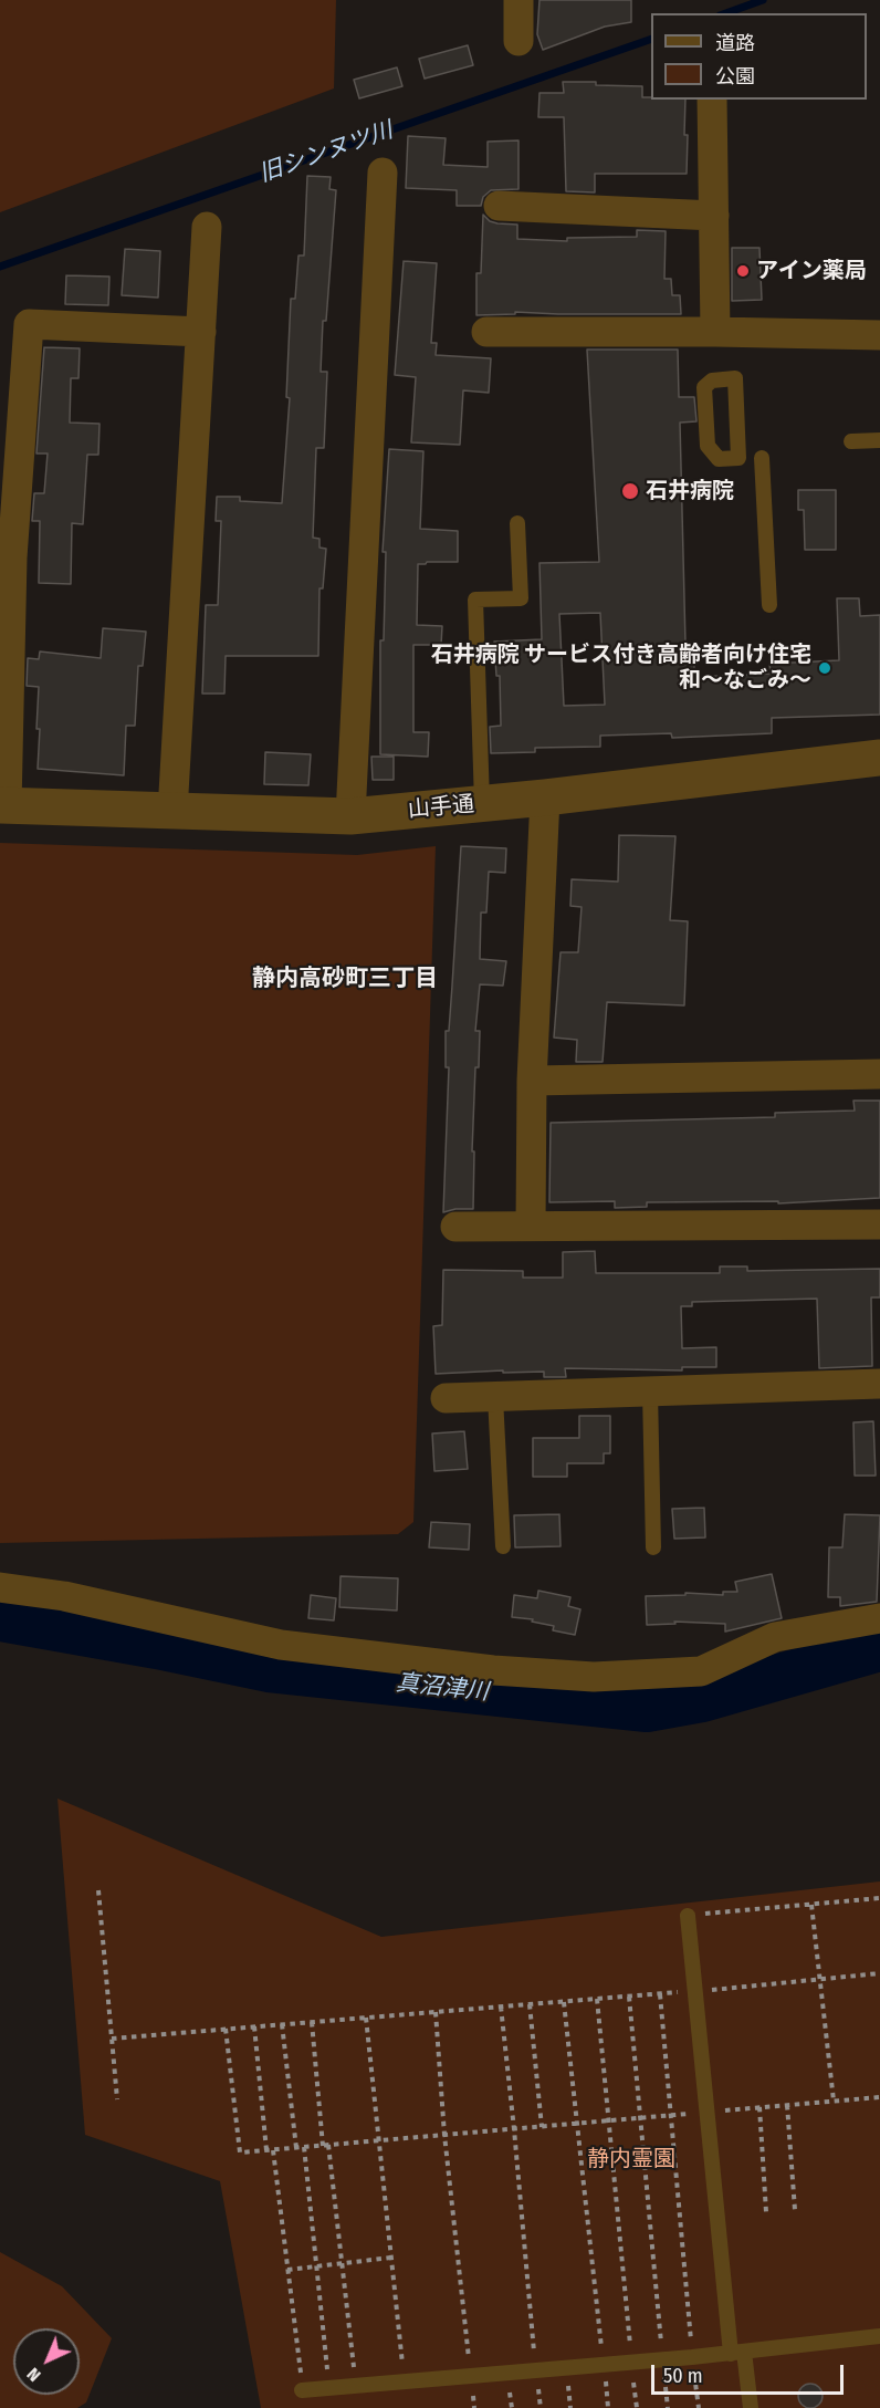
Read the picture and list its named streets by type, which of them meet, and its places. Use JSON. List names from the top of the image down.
{
  "streets": {
    "street": ["山手通"]
  },
  "districts": ["静内高砂町三丁目"],
  "water": ["旧シンヌツ川", "真沼津川"],
  "parks": ["静内霊園"],
  "places": ["アイン薬局", "石井病院", "石井病院 サービス付き高齢者向け住宅 和～なごみ～"],
  "legend": ["道路", "公園"],
  "scale_bar": "50 m",
  "north": "bottom left"
}
